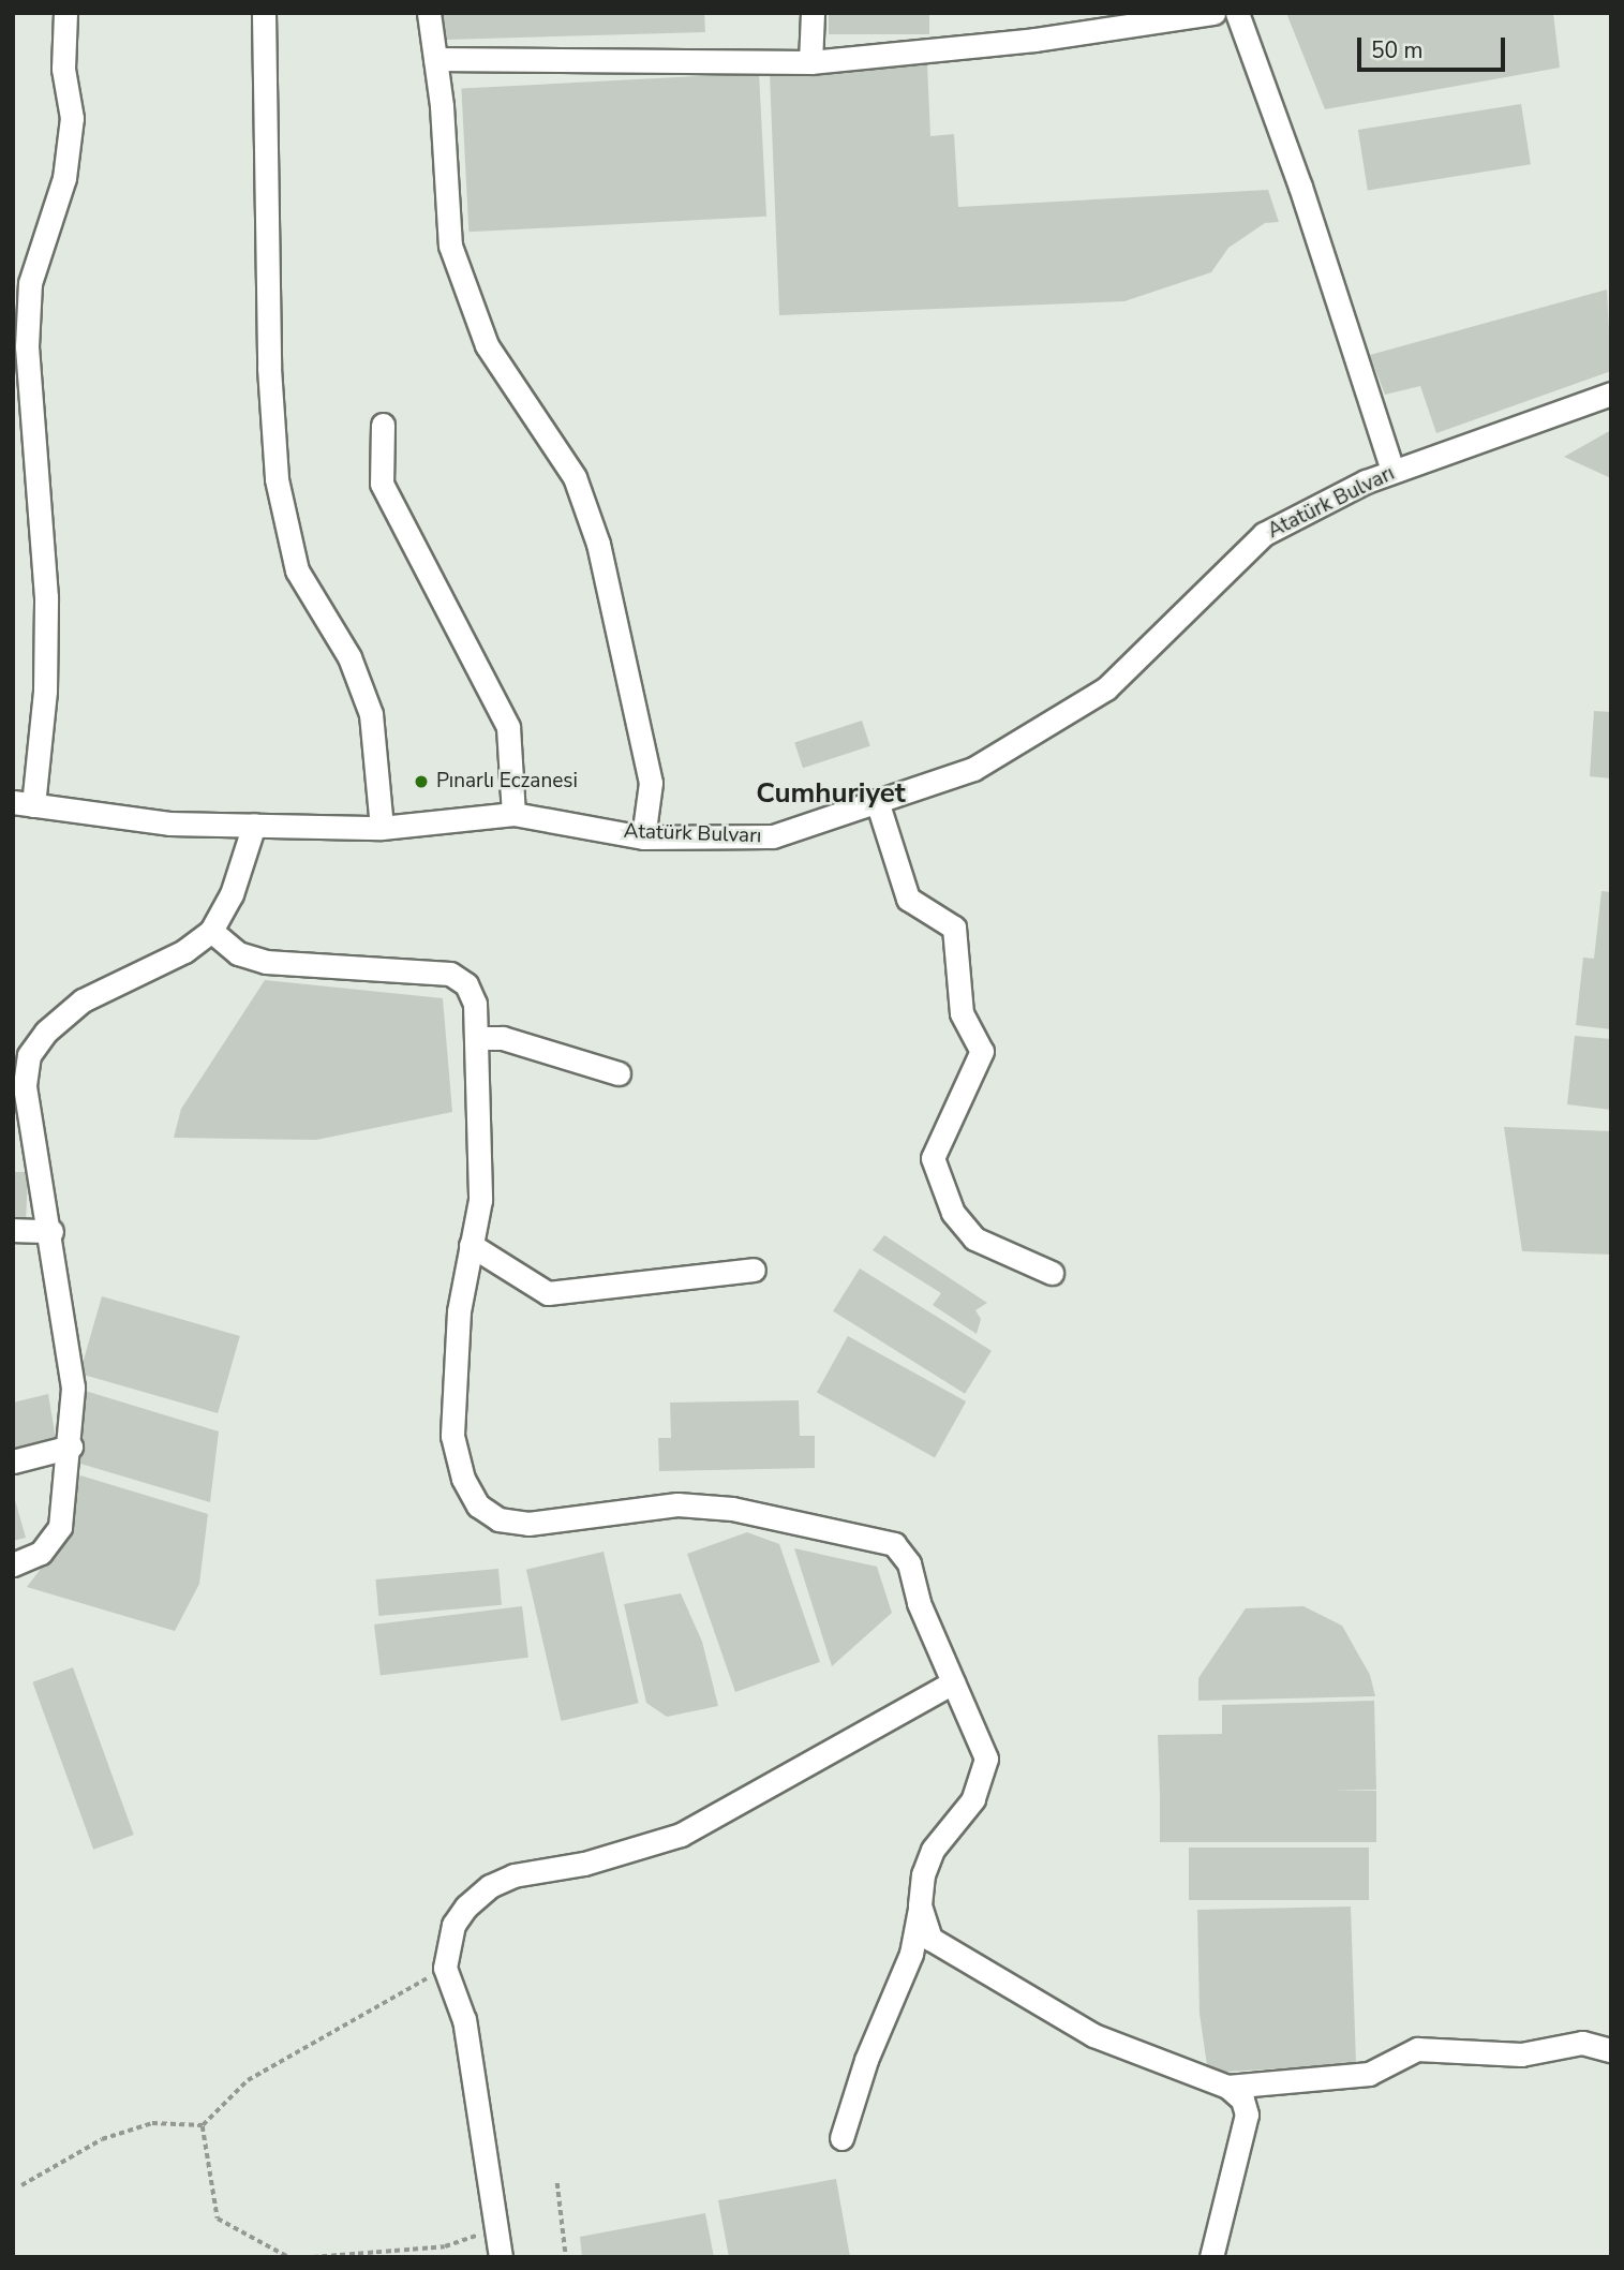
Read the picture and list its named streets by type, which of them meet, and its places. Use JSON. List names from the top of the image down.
{
  "streets": {
    "street": ["Atatürk Bulvarı"]
  },
  "districts": ["Cumhuriyet"],
  "places": ["Pınarlı Eczanesi"],
  "scale_bar": "50 m"
}
